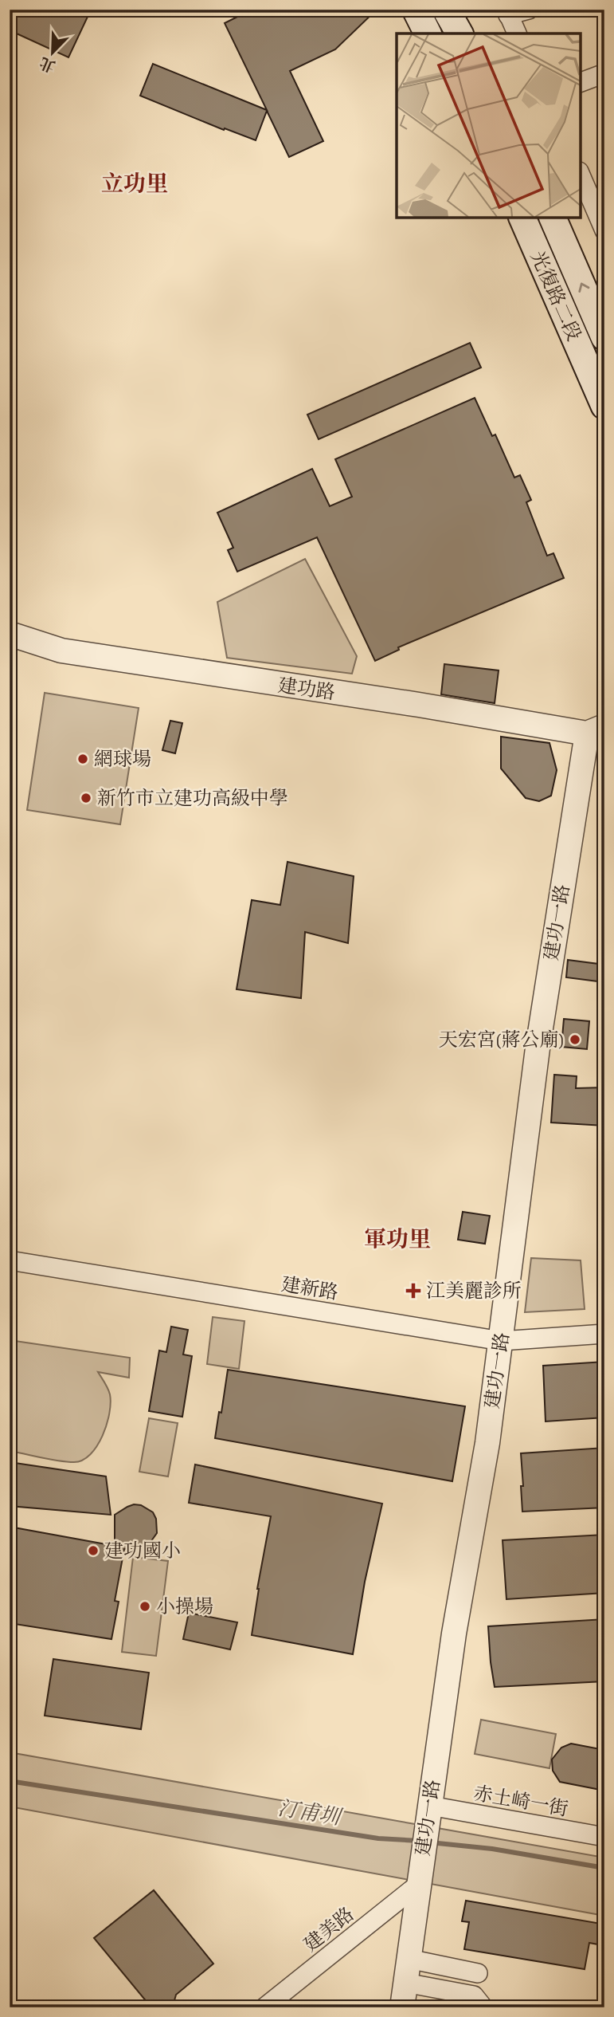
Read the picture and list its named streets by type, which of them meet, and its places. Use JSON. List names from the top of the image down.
{
  "streets": {
    "main road": ["光復路二段"],
    "street": [
      "建功路",
      "建功一路",
      "建新路",
      "赤土崎一街",
      "建美路"
    ]
  },
  "crossings": [
    ["建功路", "建功一路"],
    ["建功一路", "建新路"],
    ["建功一路", "赤土崎一街"],
    ["建功一路", "建美路"]
  ],
  "districts": ["立功里", "軍功里"],
  "water": ["汀甫圳"],
  "places": {
    "other": [
      "網球場",
      "新竹市立建功高級中學",
      "天宏宮(蔣公廟)",
      "建功國小",
      "小操場"
    ],
    "health": ["江美麗診所"]
  },
  "north": "bottom left"
}
